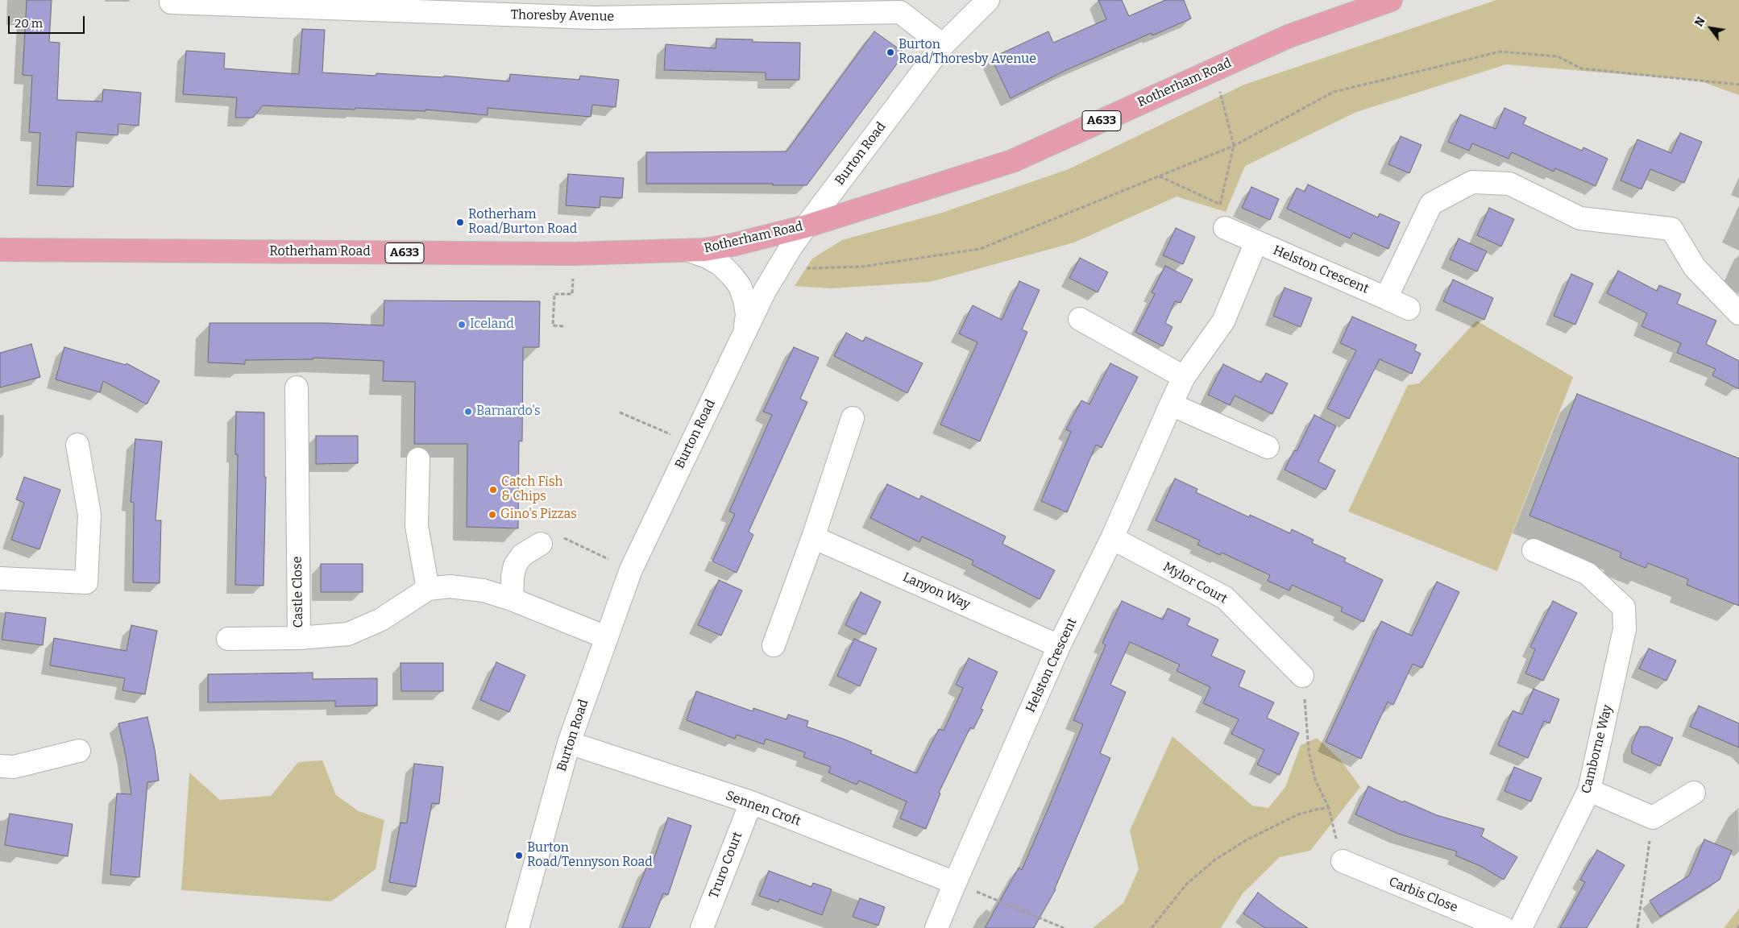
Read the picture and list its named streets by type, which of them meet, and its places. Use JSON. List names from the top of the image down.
{
  "streets": {
    "main road": ["Rotherham Road", "A633"],
    "street": [
      "Thoresby Avenue",
      "Burton Road",
      "Helston Crescent",
      "Mylor Court",
      "Lanyon Way",
      "Castle Close",
      "Camborne Way",
      "Sennen Croft",
      "Truro Court",
      "Carbis Close"
    ]
  },
  "crossings": [
    ["Thoresby Avenue", "Burton Road"],
    ["Rotherham Road", "Burton Road"],
    ["Burton Road", "Castle Close"],
    ["Burton Road", "Sennen Croft"],
    ["Helston Crescent", "Mylor Court"],
    ["Helston Crescent", "Lanyon Way"],
    ["Helston Crescent", "Sennen Croft"],
    ["Sennen Croft", "Truro Court"]
  ],
  "places": [
    "Burton Road/Thoresby Avenue",
    "Rotherham Road/Burton Road",
    "Iceland",
    "Barnardo's",
    "Catch Fish & Chips",
    "Gino's Pizzas",
    "Burton Road/Tennyson Road"
  ],
  "scale_bar": "20 m",
  "north": "top left"
}
